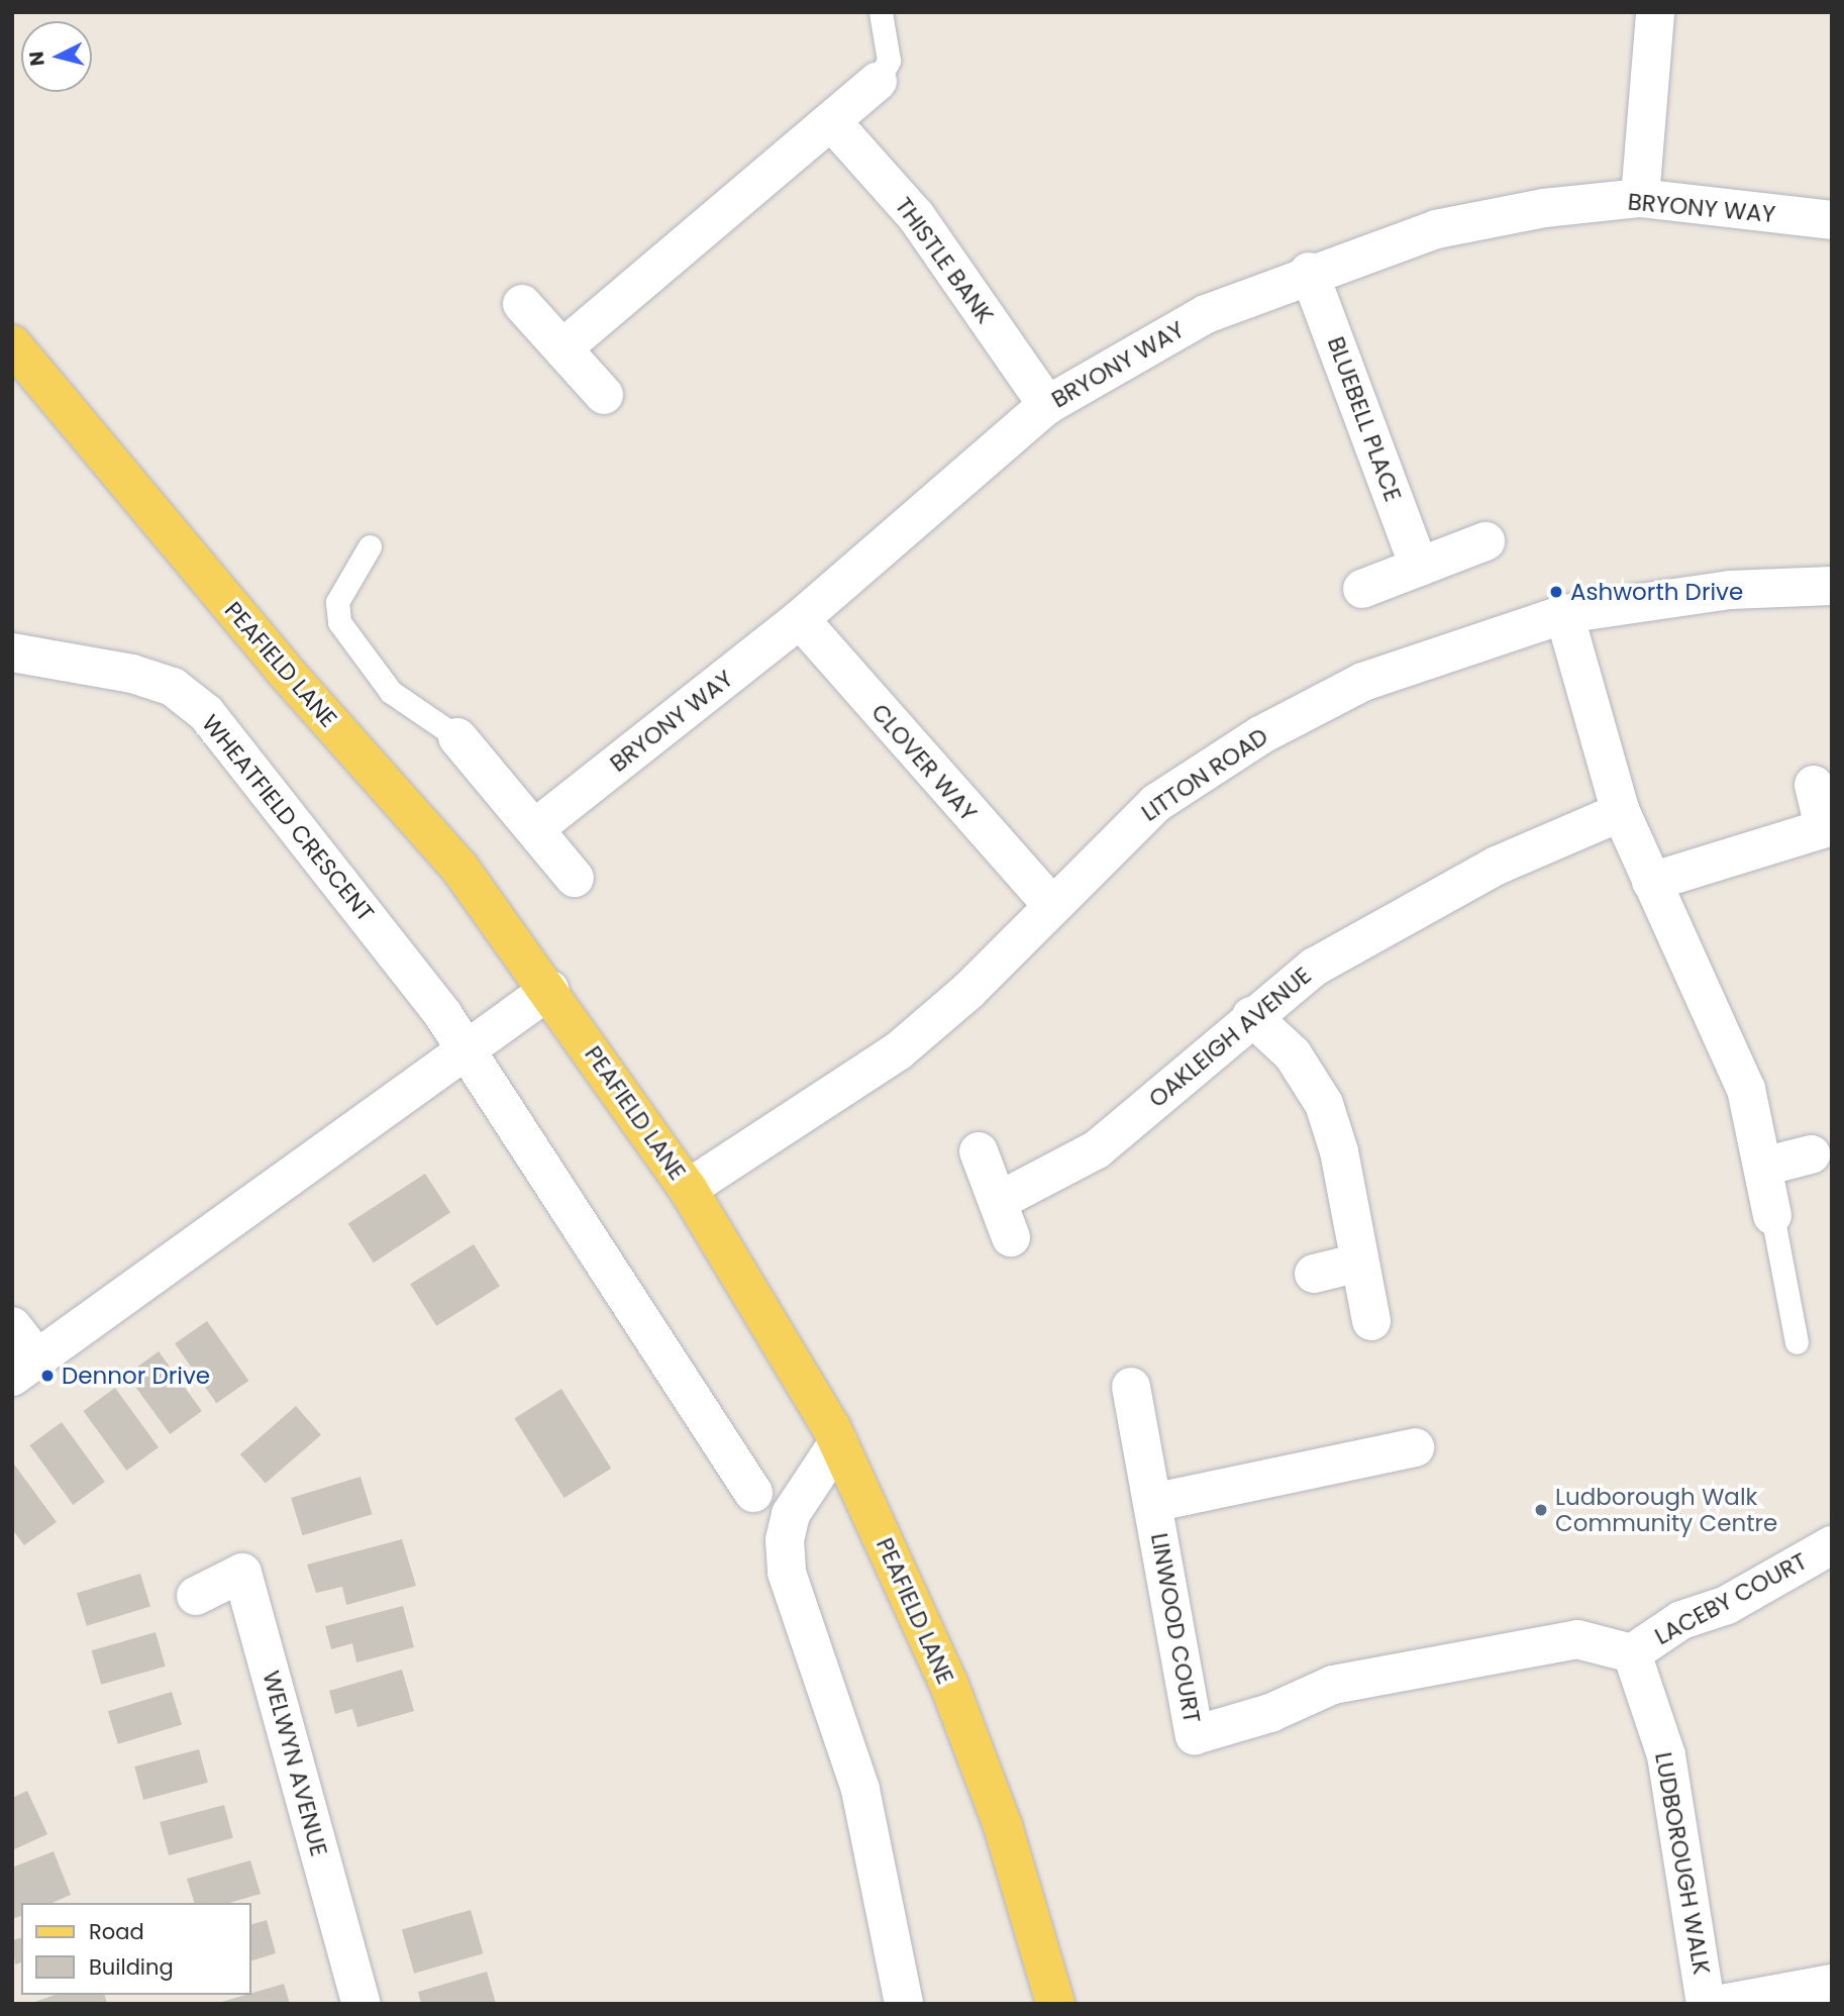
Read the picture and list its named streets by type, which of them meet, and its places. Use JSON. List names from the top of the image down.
{
  "streets": {
    "main road": ["PEAFIELD LANE"],
    "street": [
      "BRYONY WAY",
      "THISTLE BANK",
      "BLUEBELL PLACE",
      "CLOVER WAY",
      "LITTON ROAD",
      "WHEATFIELD CRESCENT",
      "OAKLEIGH AVENUE",
      "LACEBY COURT",
      "LINWOOD COURT",
      "WELWYN AVENUE",
      "LUDBOROUGH WALK"
    ]
  },
  "crossings": [
    ["BRYONY WAY", "THISTLE BANK"],
    ["BRYONY WAY", "BLUEBELL PLACE"],
    ["BRYONY WAY", "CLOVER WAY"],
    ["PEAFIELD LANE", "LITTON ROAD"],
    ["CLOVER WAY", "LITTON ROAD"],
    ["LACEBY COURT", "LINWOOD COURT"],
    ["LACEBY COURT", "LUDBOROUGH WALK"],
    ["LINWOOD COURT", "LUDBOROUGH WALK"]
  ],
  "places": ["Ashworth Drive", "Dennor Drive", "Ludborough Walk Community Centre"],
  "legend": ["Road", "Building"],
  "north": "left"
}
